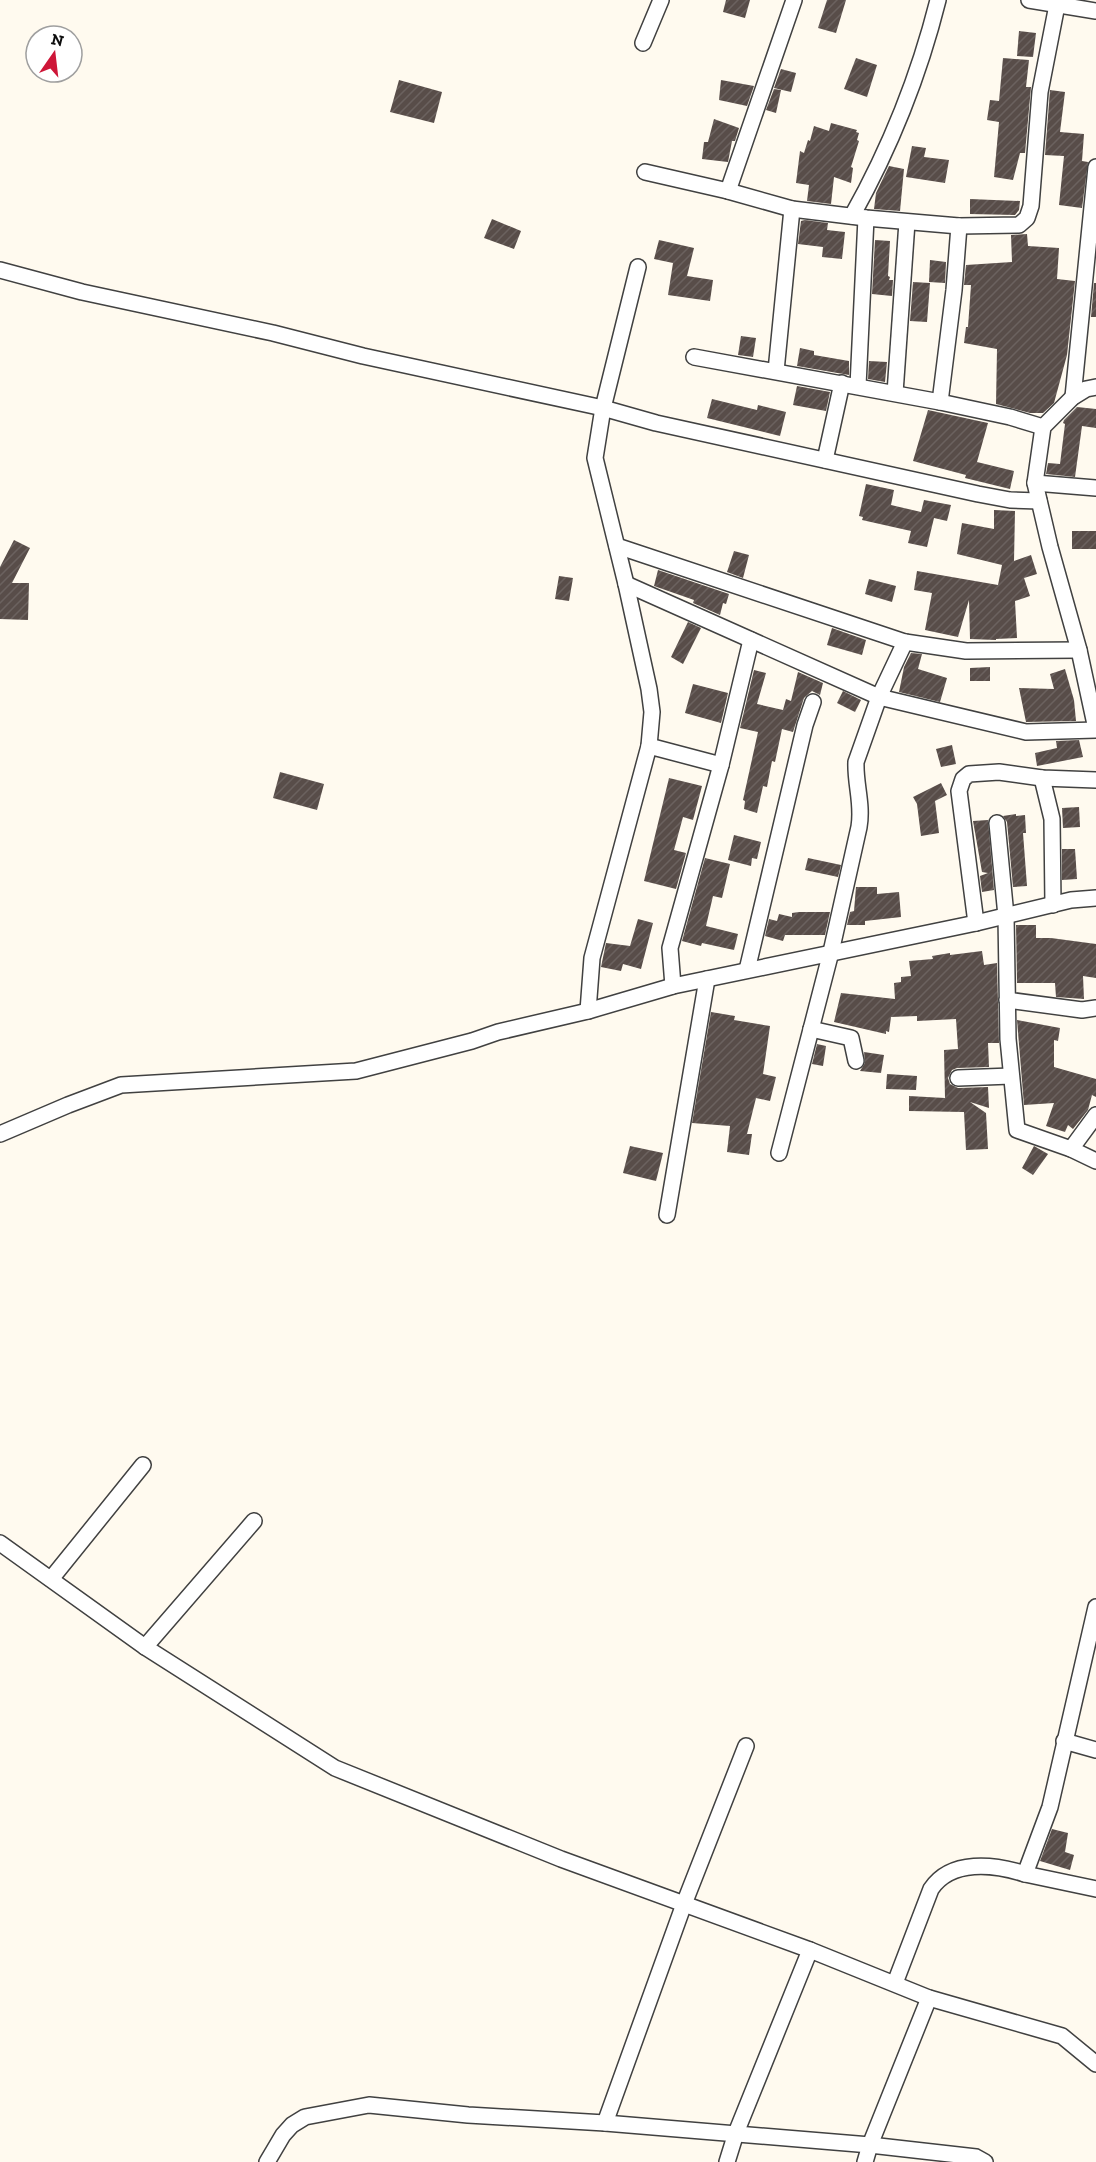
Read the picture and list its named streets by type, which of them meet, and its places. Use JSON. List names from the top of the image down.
{
  "north": "top"
}
